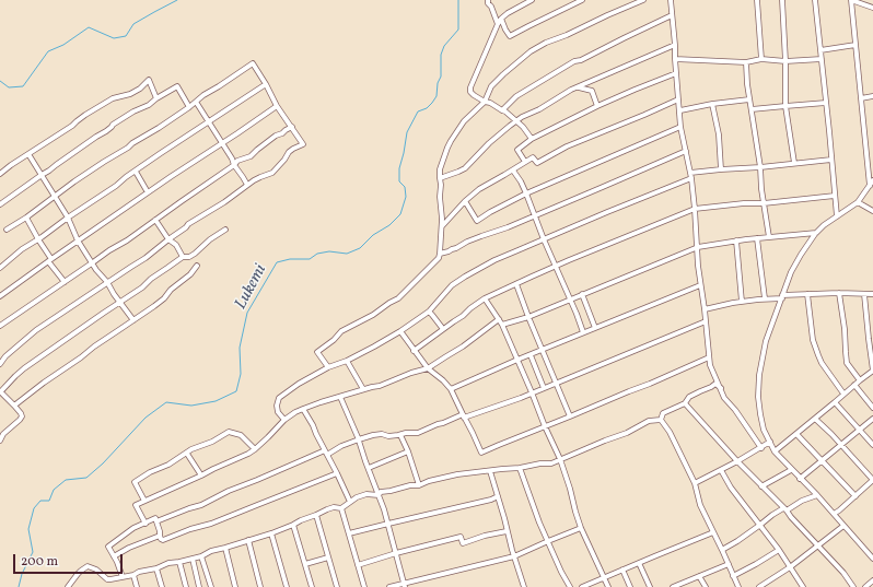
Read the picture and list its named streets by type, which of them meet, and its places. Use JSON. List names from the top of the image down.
{
  "water": ["Lukemi"],
  "scale_bar": "200 m"
}
